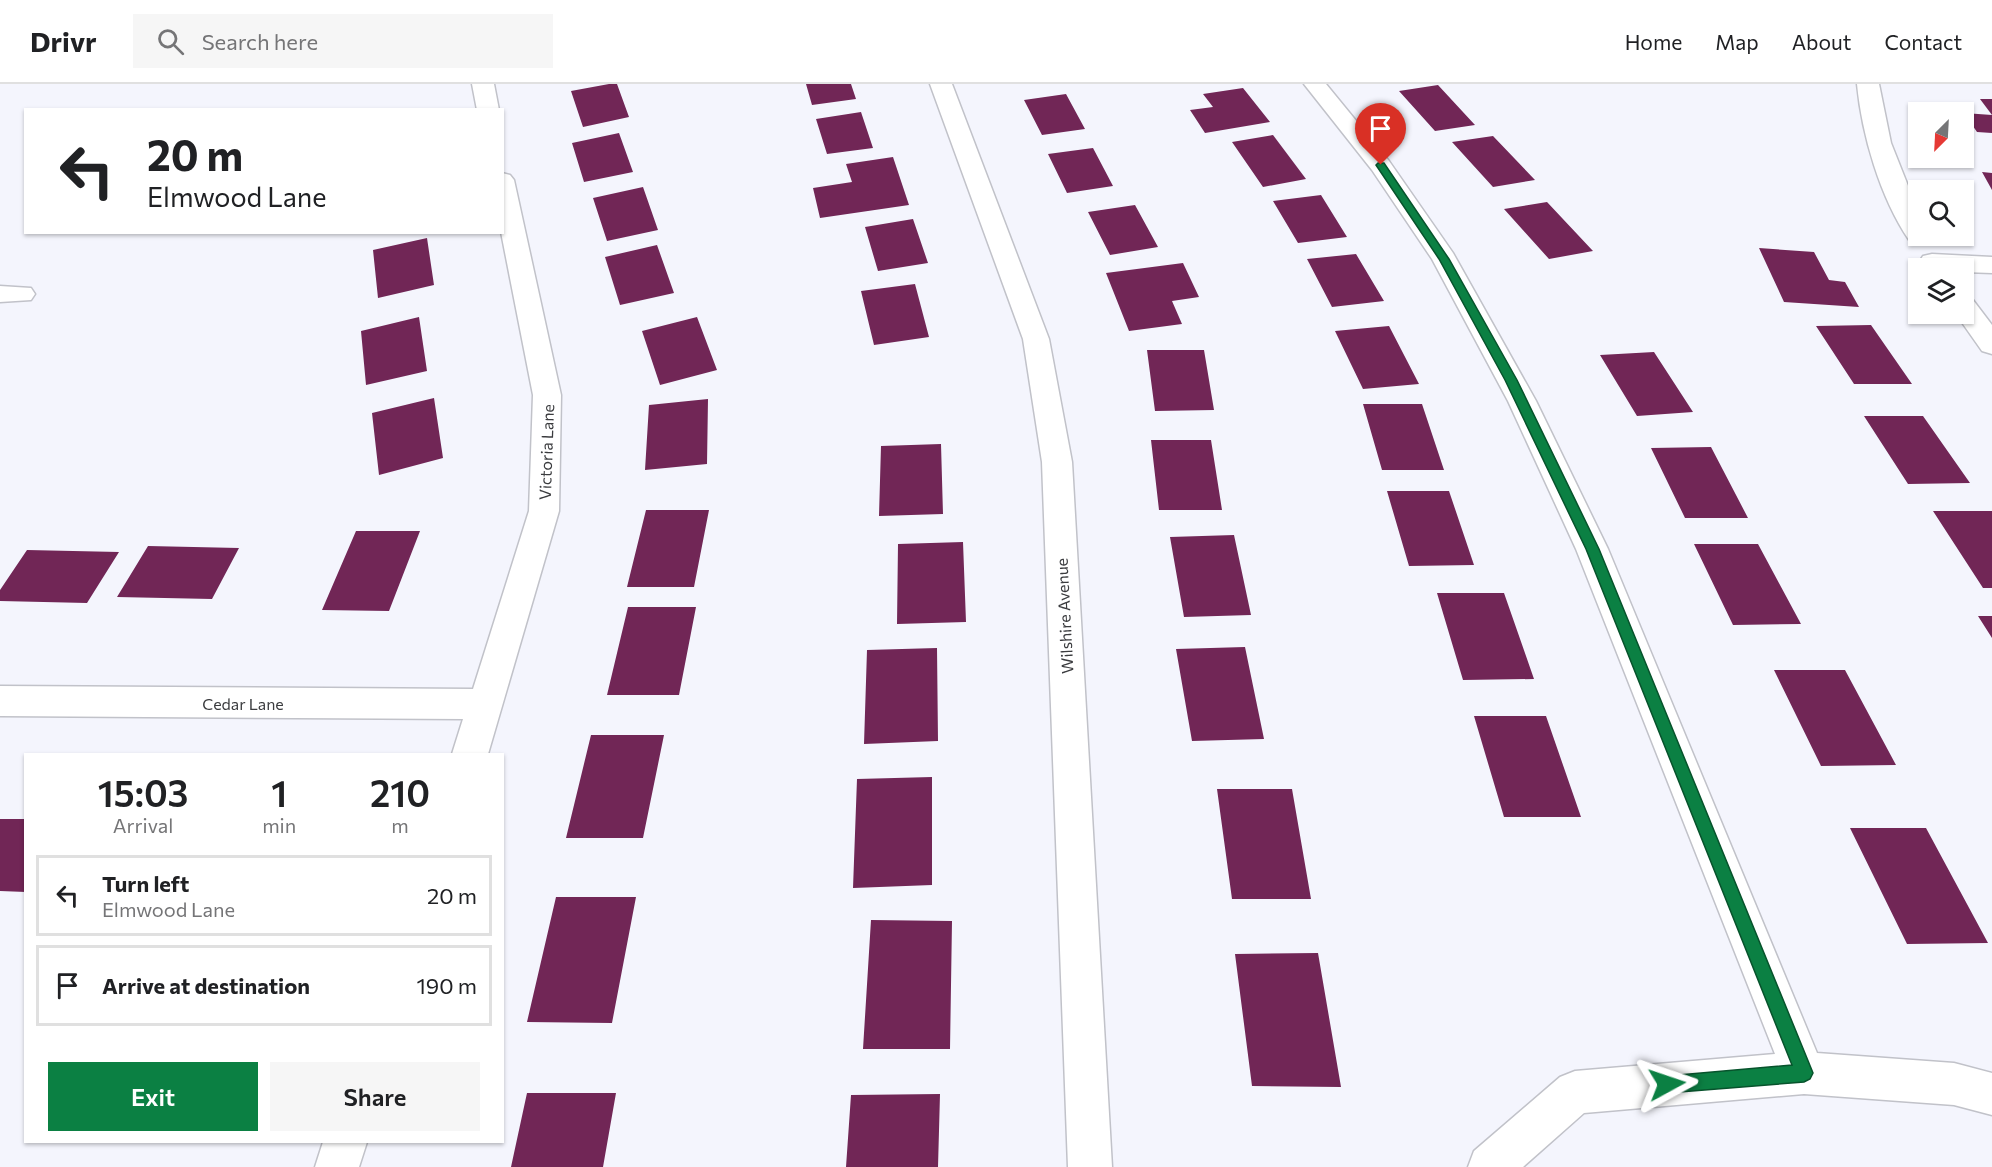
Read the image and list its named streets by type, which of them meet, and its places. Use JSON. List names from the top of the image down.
{
  "streets": {
    "street": ["Victoria Lane", "Wilshire Avenue", "Cedar Lane"]
  },
  "crossings": [
    ["Victoria Lane", "Cedar Lane"]
  ],
  "north": "bottom left",
  "page": {
    "header": "Drivr",
    "search": "Search here",
    "nav": [
      "Home",
      "Map",
      "About",
      "Contact"
    ],
    "turn": ["20 m", "Elmwood Lane"],
    "eta": [
      "15:03",
      "Arrival",
      "1",
      "min",
      "210",
      "m"
    ],
    "list": [
      {
        "name": "Turn left",
        "note": "Elmwood Lane",
        "value": "20 m"
      },
      {
        "name": "Arrive at destination",
        "value": "190 m"
      }
    ],
    "buttons": ["Exit", "Share"]
  }
}
